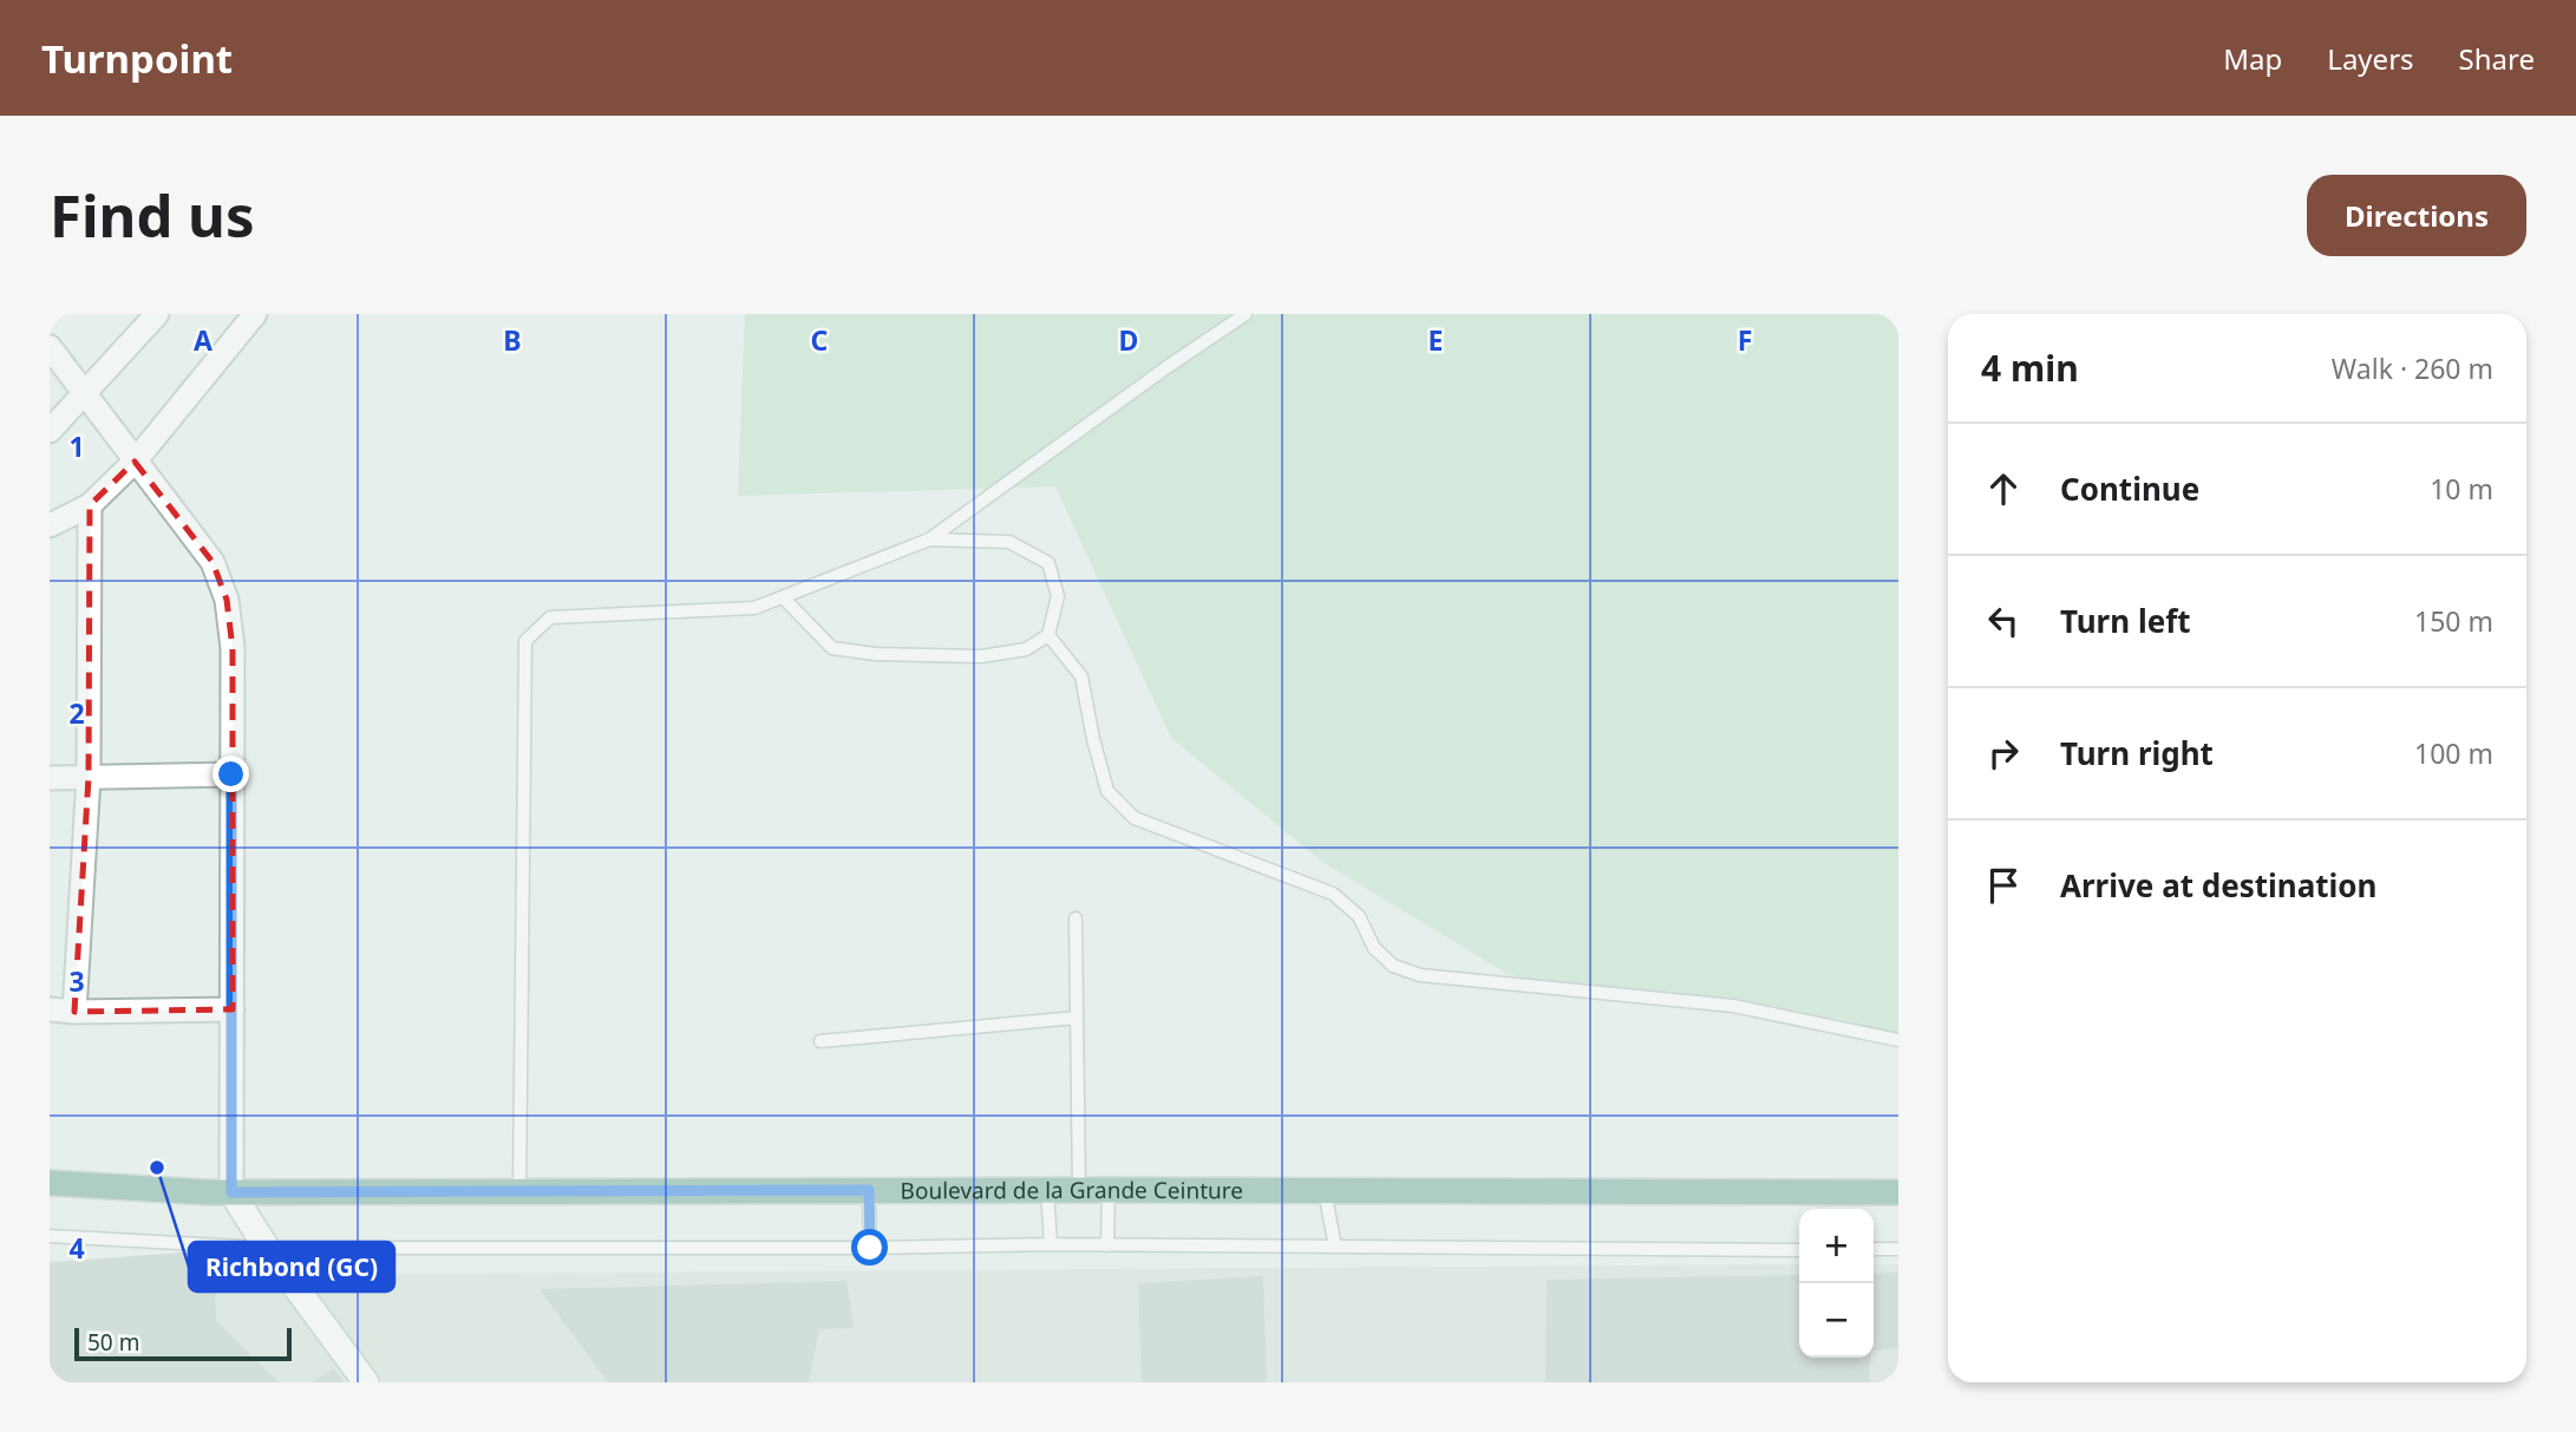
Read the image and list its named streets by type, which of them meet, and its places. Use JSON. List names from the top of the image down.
{
  "streets": {
    "main road": ["Boulevard de la Grande Ceinture"]
  },
  "places": ["Richbond (GC)"],
  "scale_bar": "50 m",
  "page": {
    "header": "Turnpoint",
    "nav": ["Map", "Layers", "Share"],
    "buttons": "Directions",
    "title": "Find us",
    "heading": ["4 min", "Walk · 260 m"],
    "list": [
      ["Continue", "10 m"],
      ["Turn left", "150 m"],
      ["Turn right", "100 m"],
      "Arrive at destination"
    ],
    "map_buttons": ["+", "−"],
    "scale": "50 m"
  },
  "grid": {
    "columns": [
      "A",
      "B",
      "C",
      "D",
      "E",
      "F"
    ],
    "rows": [
      "1",
      "2",
      "3",
      "4"
    ]
  }
}
